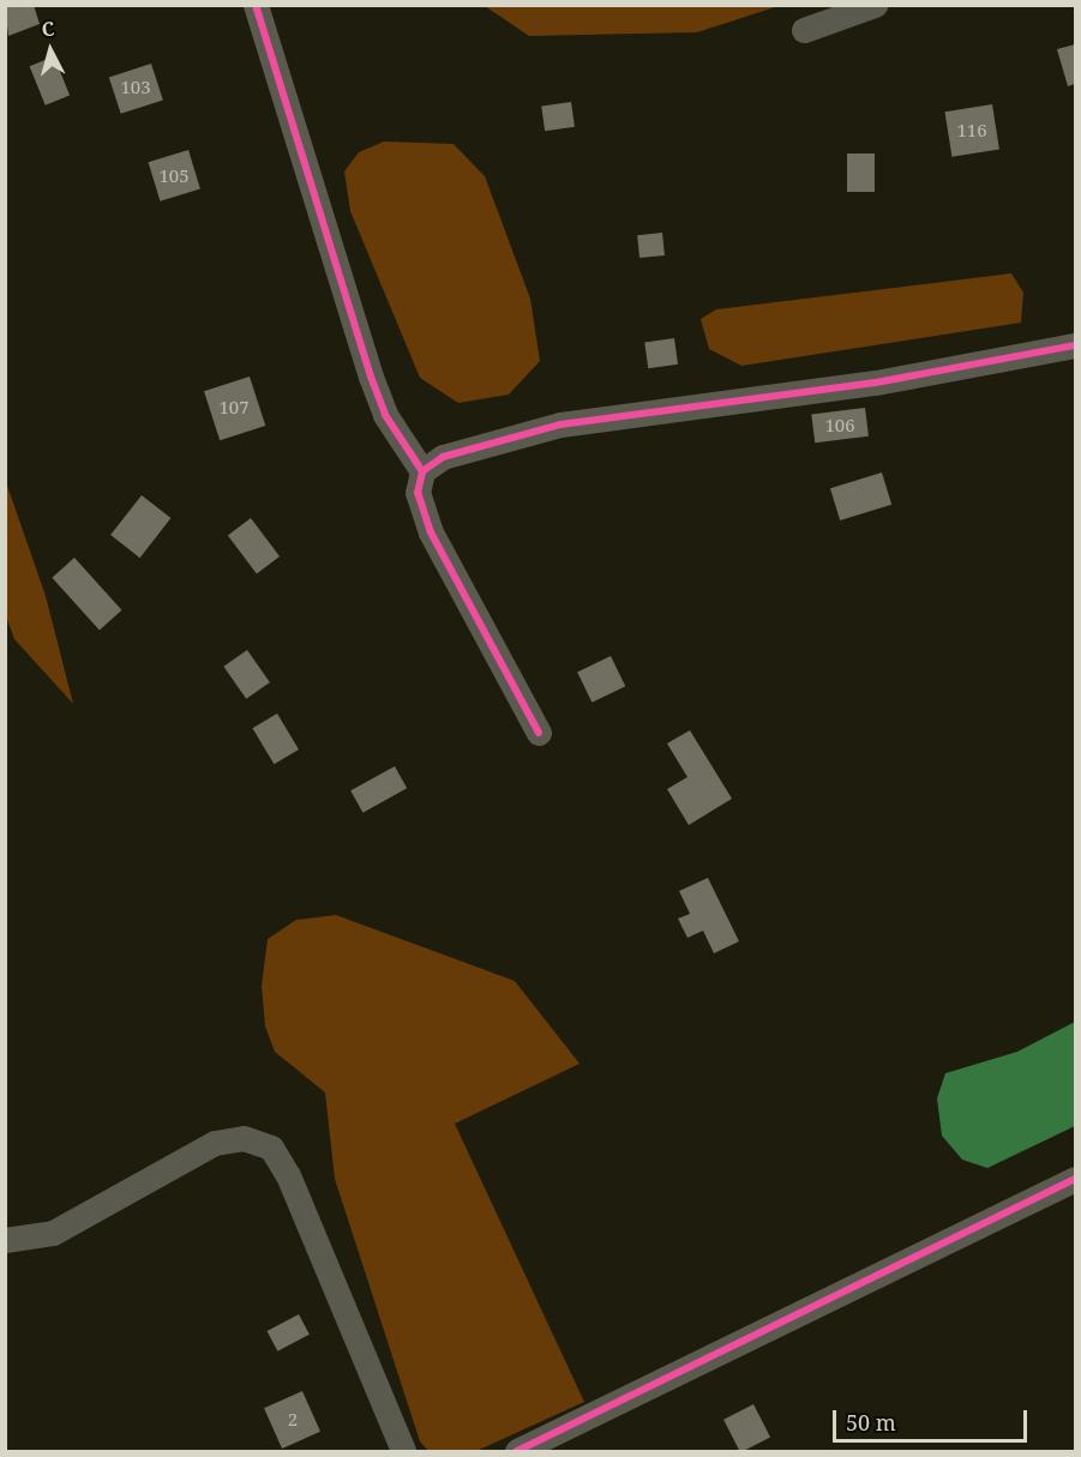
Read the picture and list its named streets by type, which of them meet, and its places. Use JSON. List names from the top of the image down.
{
  "house_numbers": [
    "103",
    "116",
    "105",
    "107",
    "106",
    "2"
  ],
  "scale_bar": "50 m",
  "north": "top"
}
